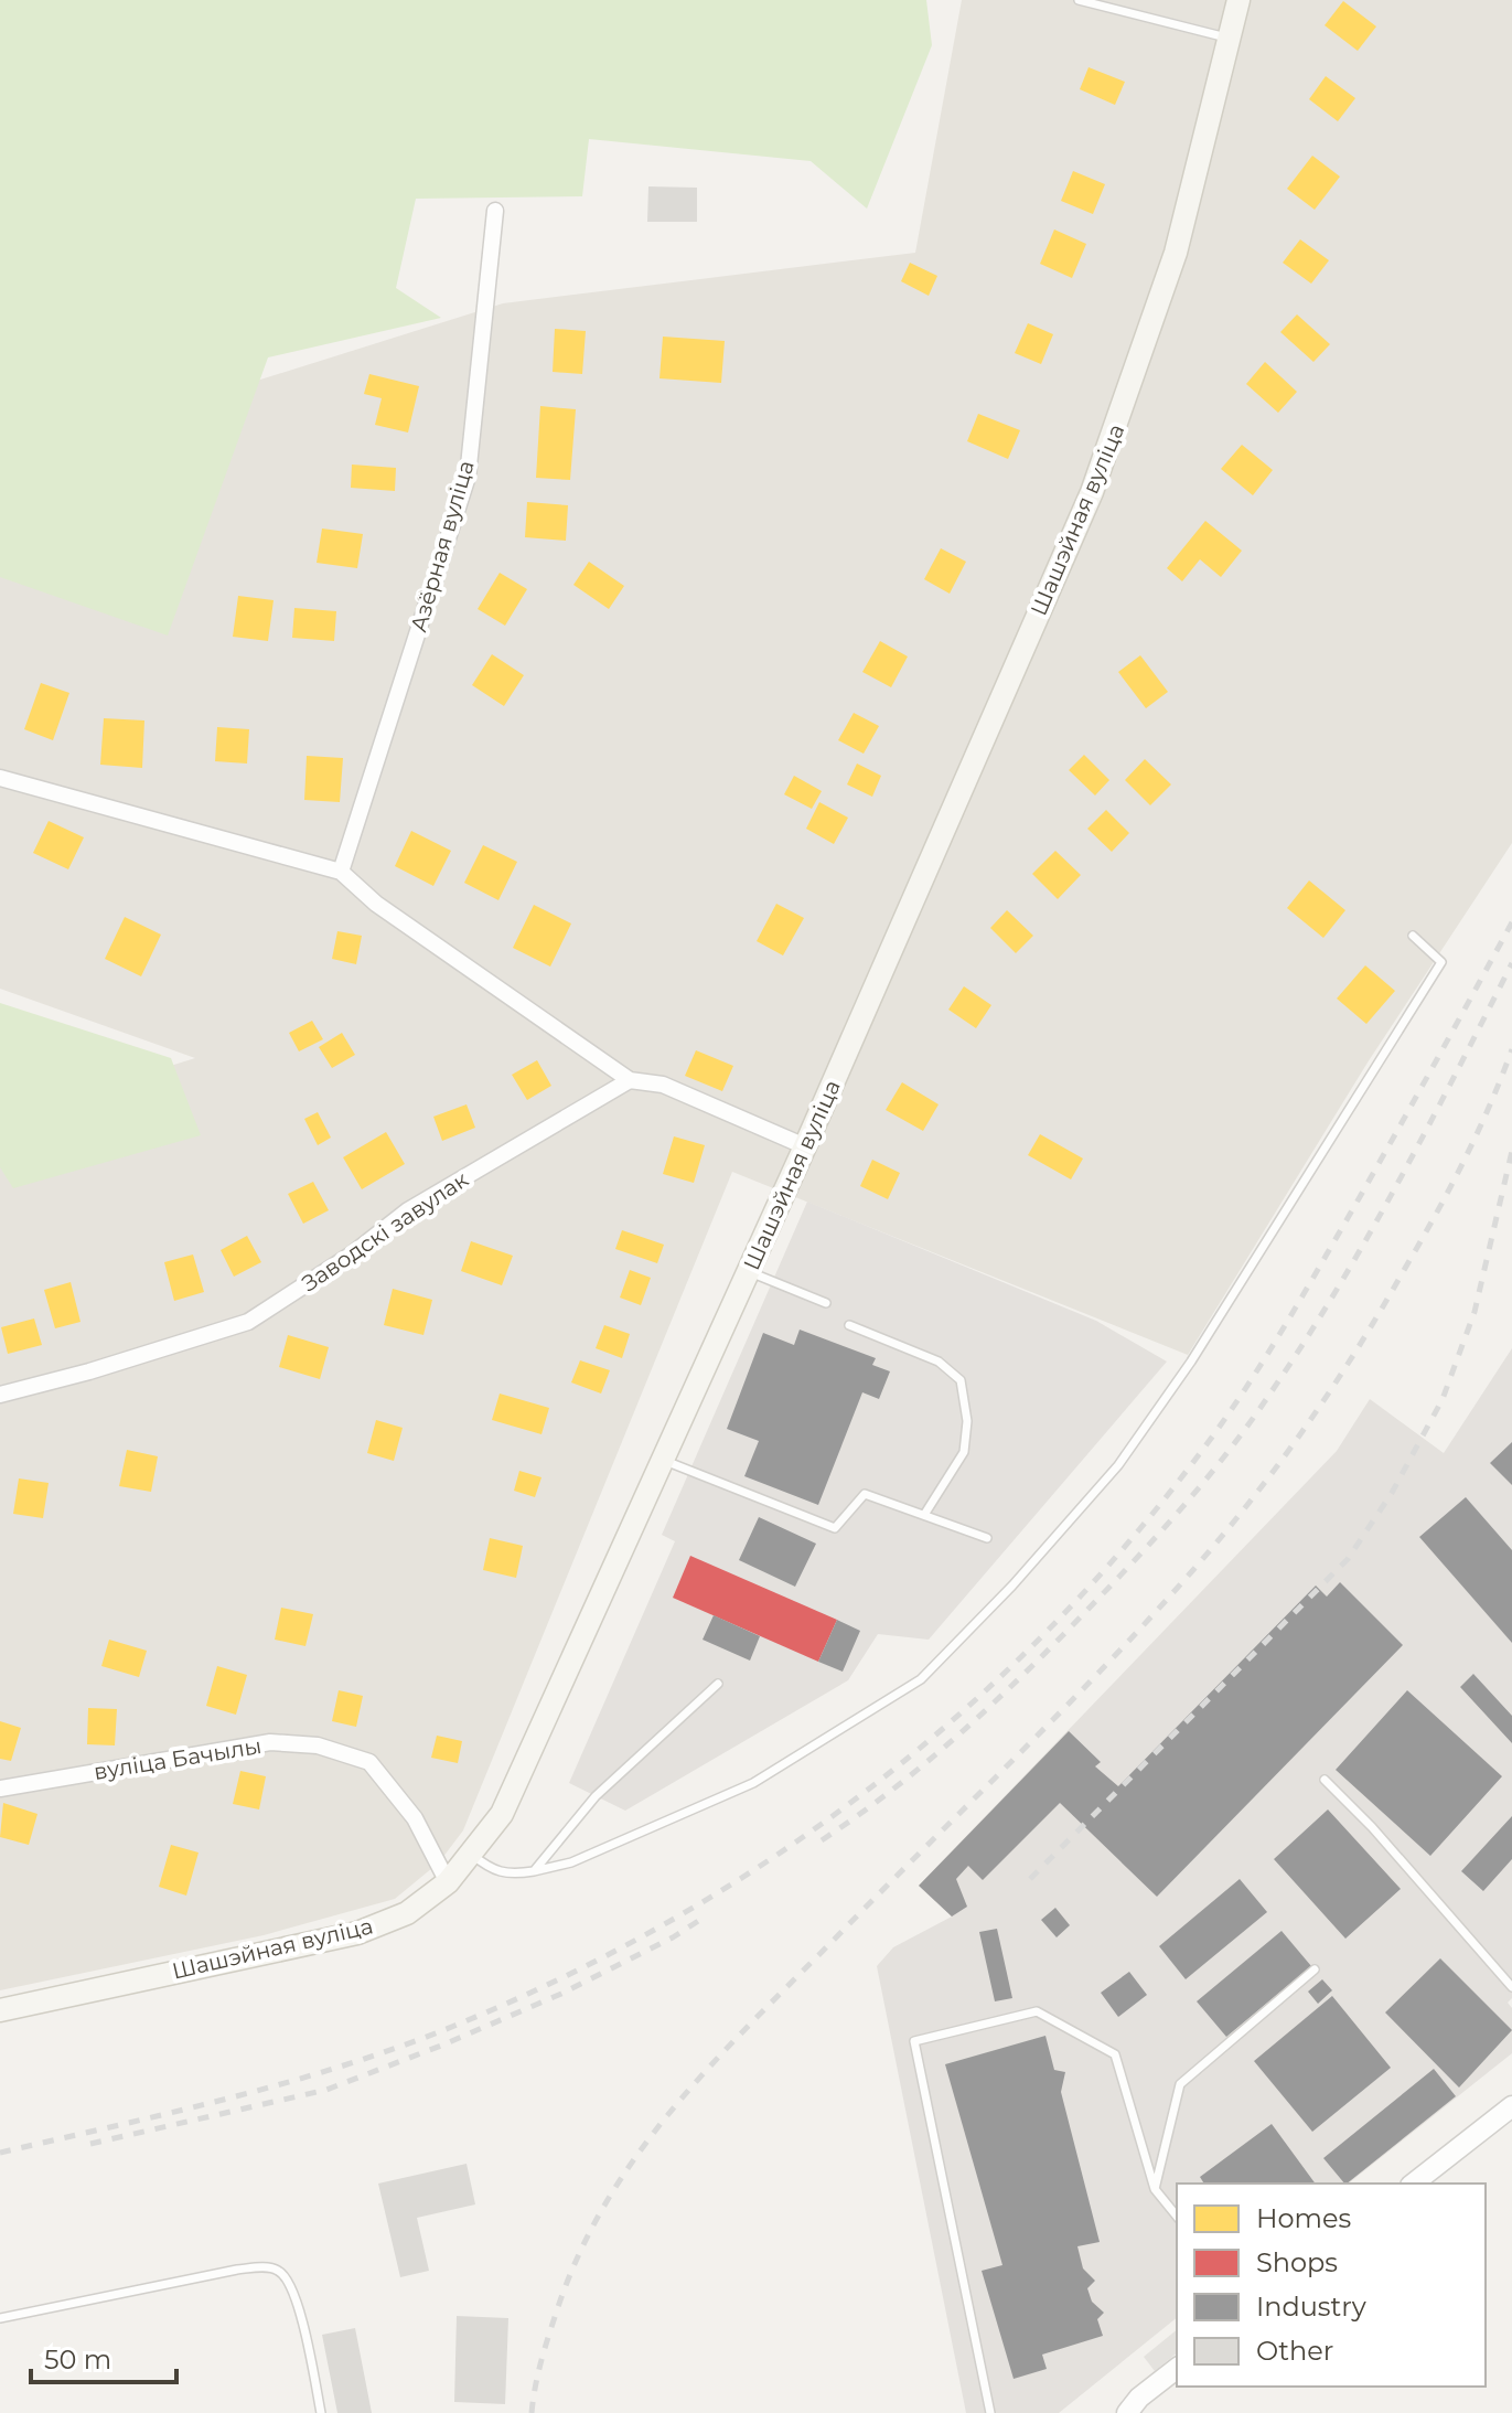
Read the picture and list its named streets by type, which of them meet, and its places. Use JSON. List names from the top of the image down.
{
  "streets": {
    "main road": ["Шашэйная вуліца"],
    "street": ["Азёрная вуліца", "Заводскі завулак", "вуліца Бачылы"]
  },
  "crossings": [
    ["Шашэйная вуліца", "вуліца Бачылы"]
  ],
  "legend": [
    "Homes",
    "Shops",
    "Industry",
    "Other"
  ],
  "scale_bar": "50 m"
}
